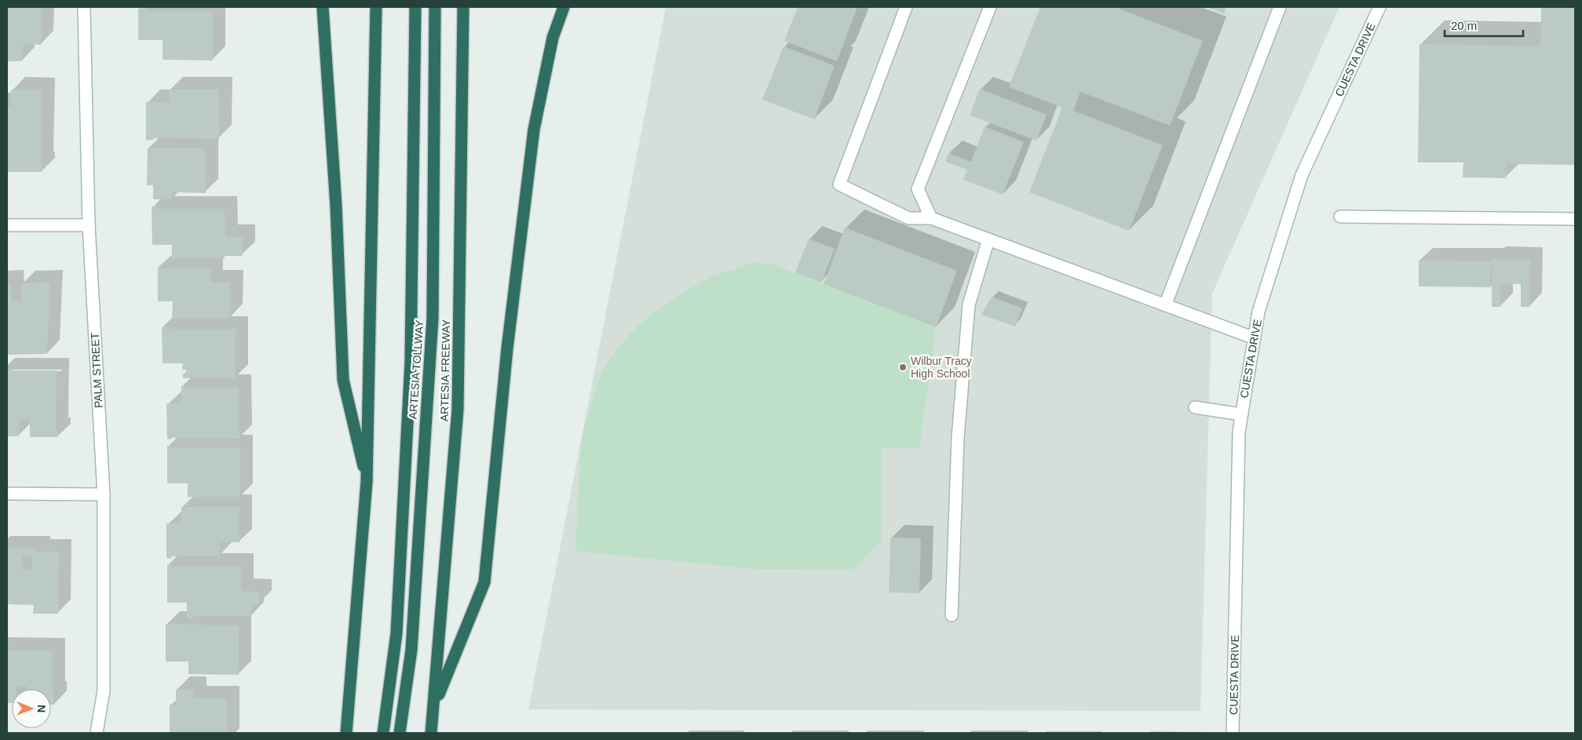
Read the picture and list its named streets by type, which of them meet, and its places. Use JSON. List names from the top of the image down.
{
  "streets": {
    "highway": ["ARTESIA TOLLWAY", "ARTESIA FREEWAY"],
    "street": ["CUESTA DRIVE", "PALM STREET"]
  },
  "places": ["Wilbur Tracy High School"],
  "scale_bar": "20 m",
  "north": "right"
}
